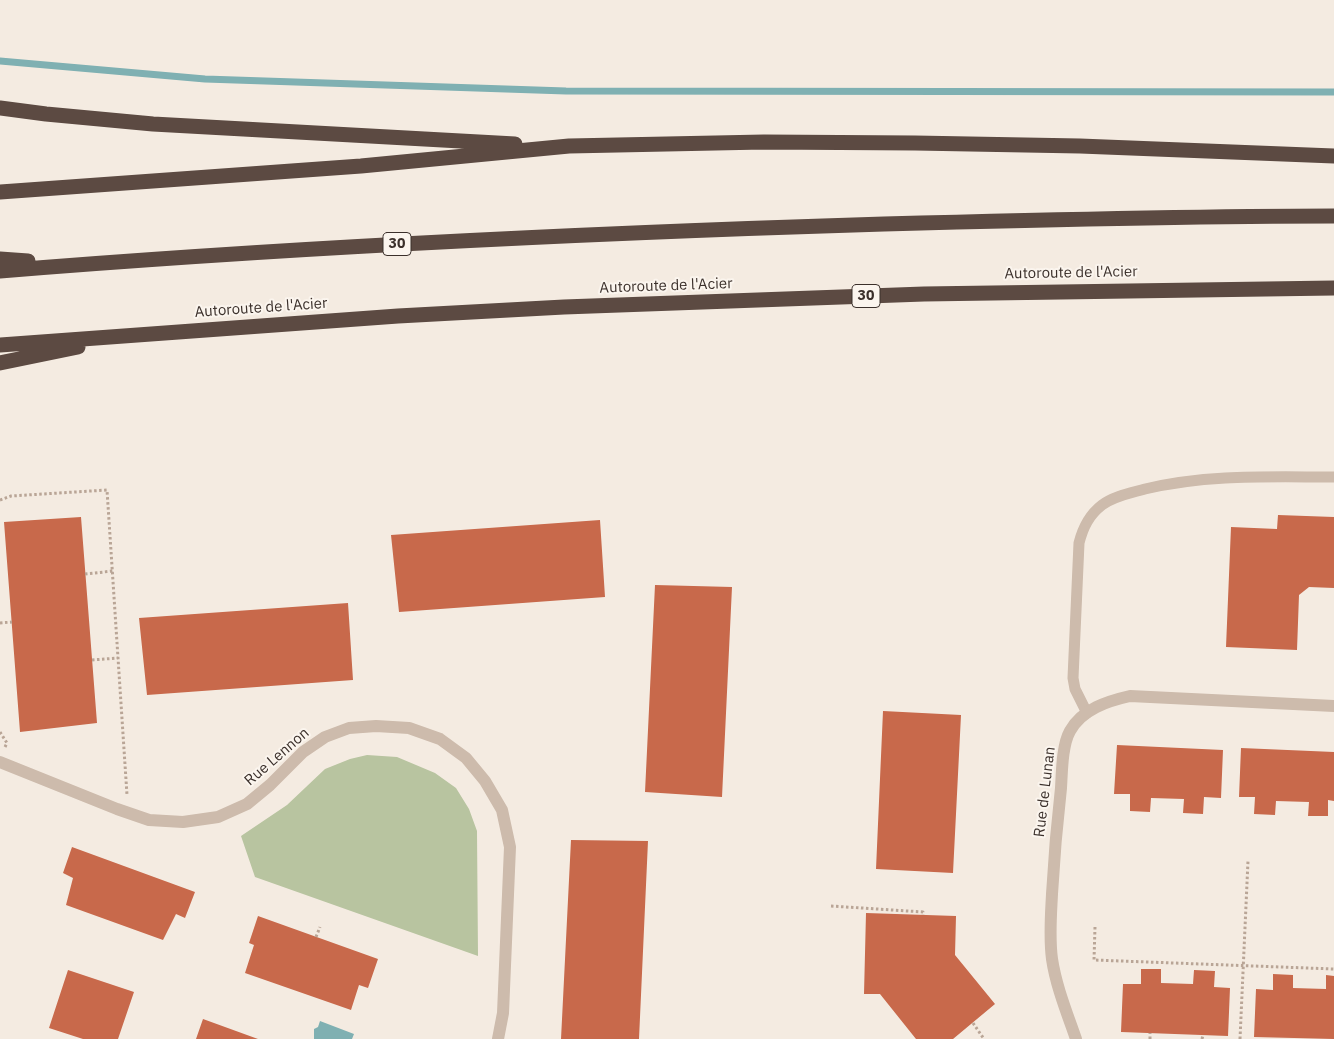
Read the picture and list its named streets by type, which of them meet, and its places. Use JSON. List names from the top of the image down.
{
  "streets": {
    "highway": ["30", "Autoroute de l'Acier"],
    "street": ["Rue Lennon", "Rue de Lunan"]
  }
}
